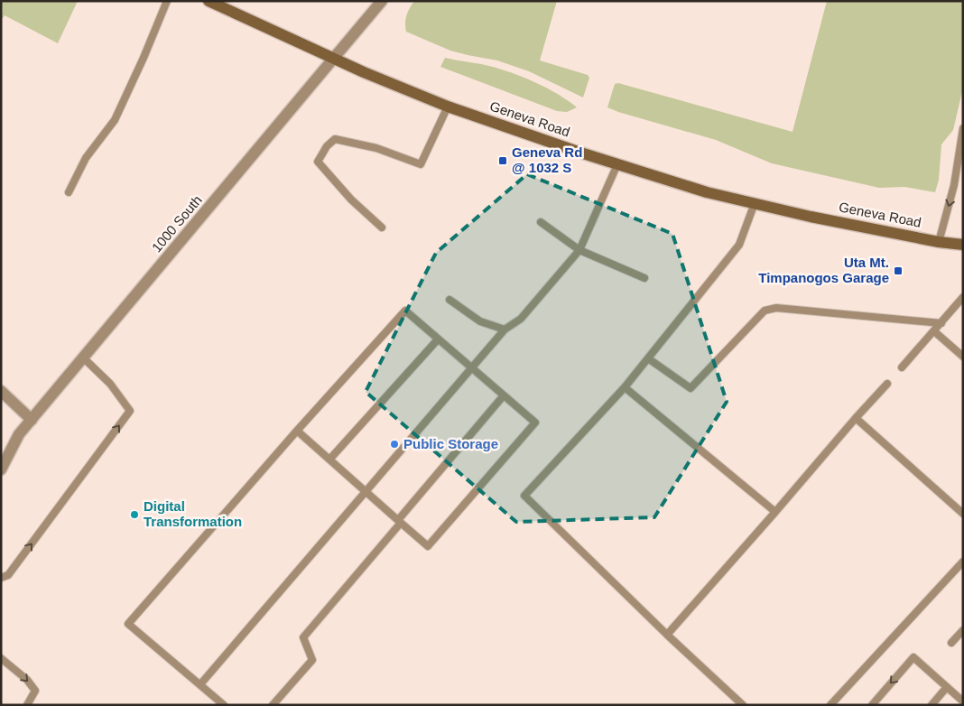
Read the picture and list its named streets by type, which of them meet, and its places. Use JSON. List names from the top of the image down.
{
  "streets": {
    "main road": ["Geneva Road"],
    "street": ["1000 South"]
  },
  "crossings": [
    ["Geneva Road", "1000 South"]
  ],
  "places": {
    "transit": ["Geneva Rd @ 1032 S", "Uta Mt. Timpanogos Garage"],
    "other": ["Public Storage", "Digital Transformation"]
  }
}
